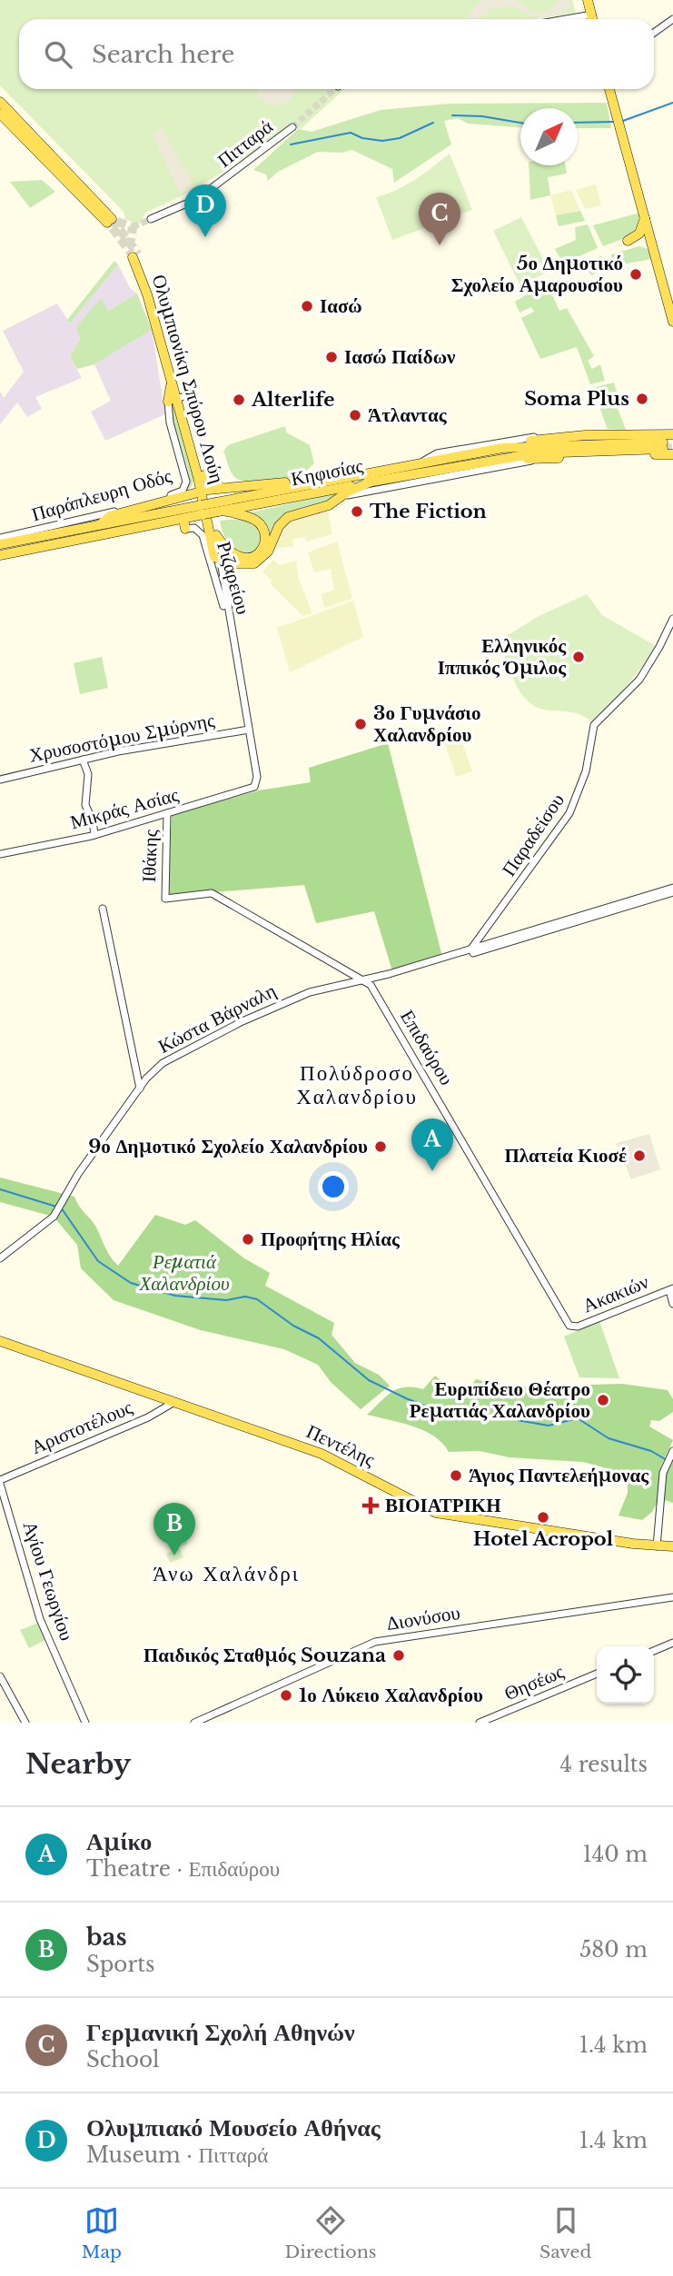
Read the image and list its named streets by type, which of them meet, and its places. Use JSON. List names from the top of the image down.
{
  "streets": {
    "main road": [
      "Ολυμπιονίκη Σπύρου Λούη",
      "Κηφισίας",
      "Ριζαρείου",
      "Πεντέλης"
    ],
    "street": [
      "Πιτταρά",
      "Παράπλευρη Οδός",
      "Χρυσοστόμου Σμύρνης",
      "Μικράς Ασίας",
      "Παραδείσου",
      "Ιθάκης",
      "Κώστα Βάρναλη",
      "Επιδαύρου",
      "Ακακιών",
      "Αριστοτέλους",
      "Αγίου Γεωργίου",
      "Διονύσου",
      "Θησέως"
    ]
  },
  "crossings": [
    ["Ολυμπιονίκη Σπύρου Λούη", "Κηφισίας"],
    ["Ολυμπιονίκη Σπύρου Λούη", "Παράπλευρη Οδός"],
    ["Ολυμπιονίκη Σπύρου Λούη", "Ριζαρείου"],
    ["Κηφισίας", "Ριζαρείου"],
    ["Ριζαρείου", "Χρυσοστόμου Σμύρνης"],
    ["Ριζαρείου", "Μικράς Ασίας"],
    ["Μικράς Ασίας", "Ιθάκης"],
    ["Παραδείσου", "Κώστα Βάρναλη"],
    ["Ιθάκης", "Επιδαύρου"],
    ["Κώστα Βάρναλη", "Επιδαύρου"],
    ["Επιδαύρου", "Ακακιών"],
    ["Αριστοτέλους", "Πεντέλης"],
    ["Αριστοτέλους", "Αγίου Γεωργίου"]
  ],
  "districts": ["Πολύδροσο Χαλανδρίου", "Άνω Χαλάνδρι"],
  "parks": ["Ρεματιά Χαλανδρίου"],
  "places": {
    "other": [
      "5ο Δημοτικό Σχολείο Αμαρουσίου",
      "Ιασώ",
      "Ιασώ Παίδων",
      "Soma Plus",
      "Alterlife",
      "Άτλαντας",
      "The Fiction",
      "Ελληνικός Ιππικός Όμιλος",
      "3ο Γυμνάσιο Χαλανδρίου",
      "9ο Δημοτικό Σχολείο Χαλανδρίου",
      "Πλατεία Κιοσέ",
      "Προφήτης Ηλίας",
      "Ευριπίδειο Θέατρο Ρεματιάς Χαλανδρίου",
      "Άγιος Παντελεήμονας",
      "Hotel Acropol",
      "Παιδικός Σταθμός Souzana",
      "1ο Λύκειο Χαλανδρίου"
    ],
    "health": ["ΒΙΟΙΑΤΡΙΚΗ"]
  },
  "north": "top right",
  "page": {
    "search": "Search here",
    "pins": [
      "D",
      "C",
      "A",
      "B"
    ],
    "heading": ["Nearby", "4 results"],
    "list": [
      {
        "mark": "A",
        "name": "Αμίκο",
        "note": "Theatre · Επιδαύρου",
        "value": "140 m"
      },
      {
        "mark": "B",
        "name": "bas",
        "note": "Sports",
        "value": "580 m"
      },
      {
        "mark": "C",
        "name": "Γερμανική Σχολή Αθηνών",
        "note": "School",
        "value": "1.4 km"
      },
      {
        "mark": "D",
        "name": "Ολυμπιακό Μουσείο Αθήνας",
        "note": "Museum · Πιτταρά",
        "value": "1.4 km"
      }
    ],
    "nav": ["Map", "Directions", "Saved"]
  }
}
